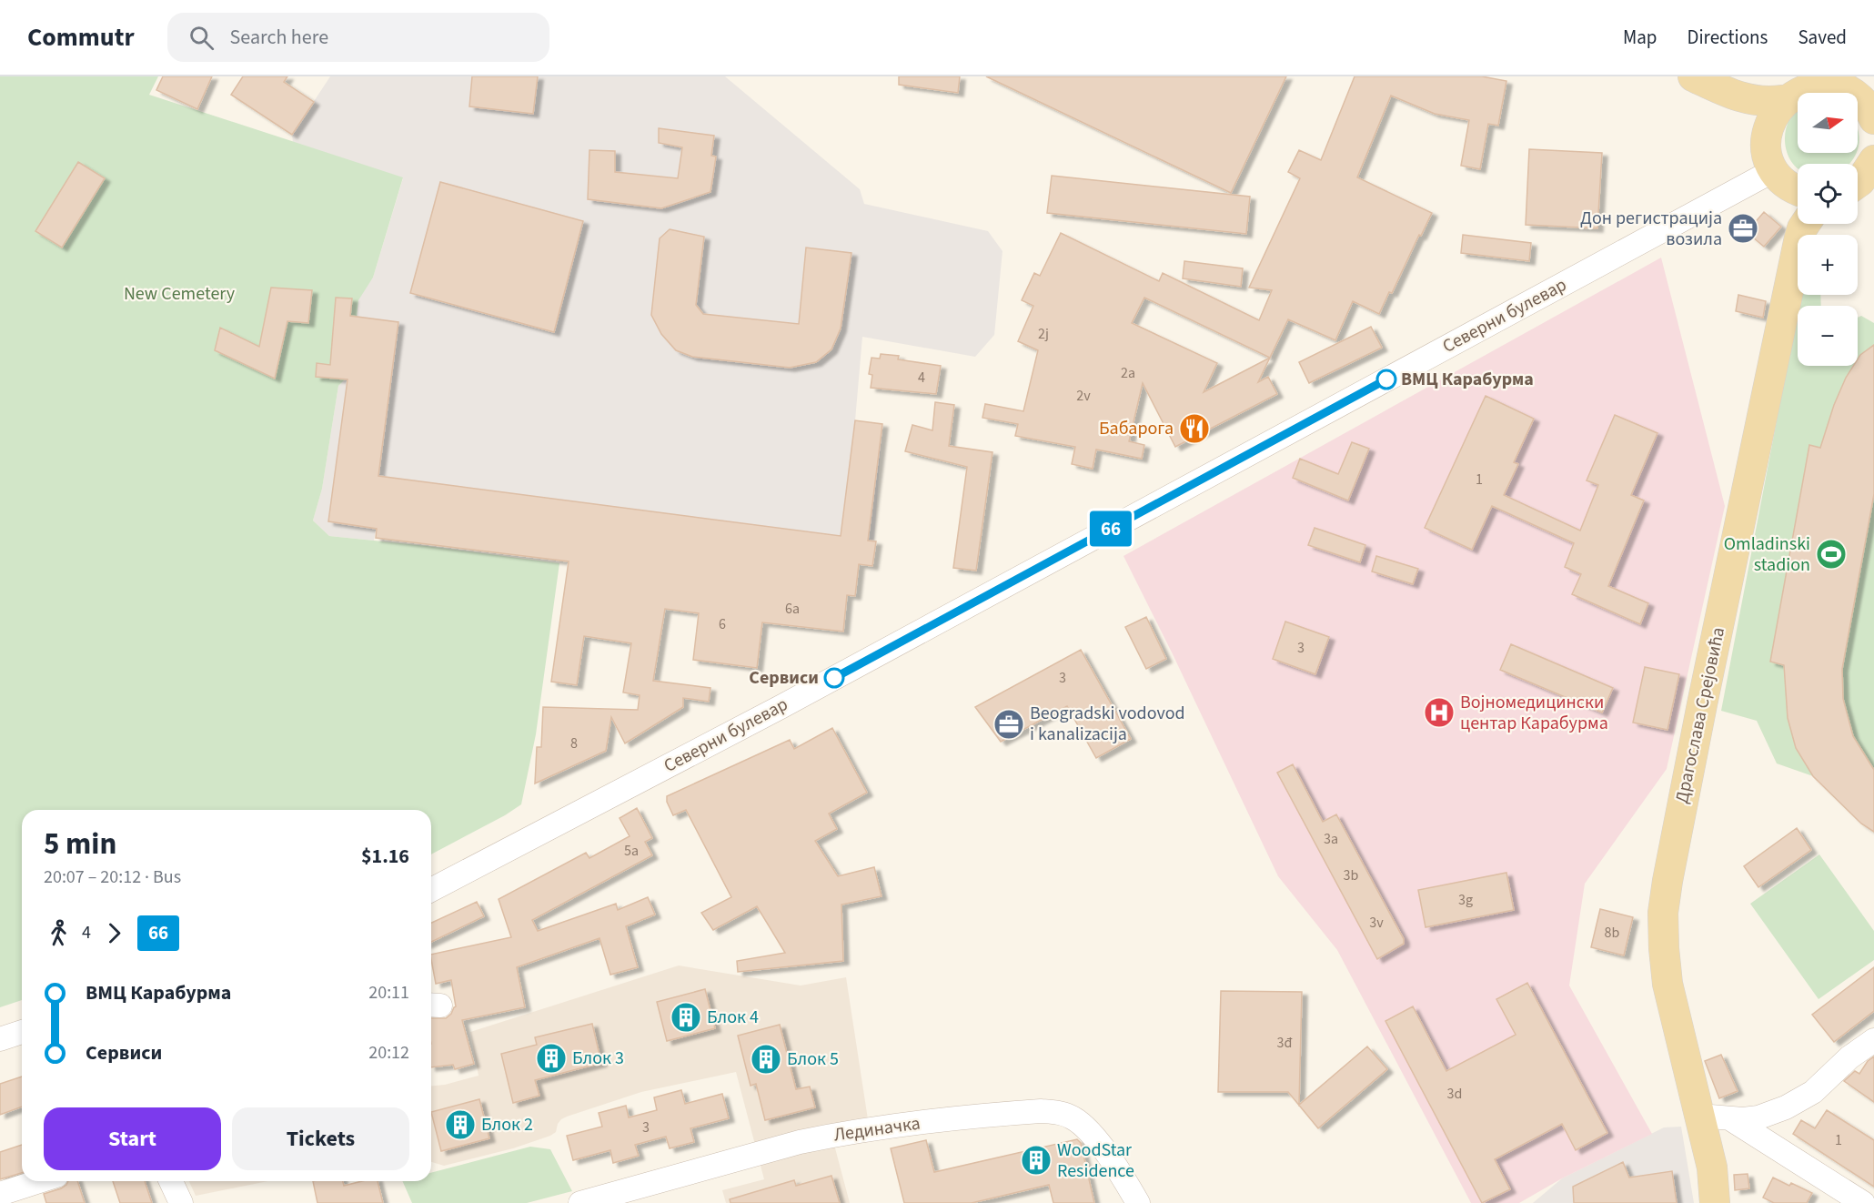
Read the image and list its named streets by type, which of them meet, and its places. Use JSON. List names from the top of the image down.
{
  "streets": {
    "main road": ["Драгослава Срејовића"],
    "street": ["Северни булевар", "Лединачка"]
  },
  "crossings": [
    ["Северни булевар", "Драгослава Срејовића"]
  ],
  "parks": ["New Cemetery"],
  "places": {
    "office": ["Дон регистрација возила", "Beogradski vodovod i kanalizacija"],
    "other": ["ВМЦ Карабурма", "Сервиси"],
    "restaurant": ["Бабарога"],
    "sports": ["Omladinski stadion"],
    "hospital": ["Војномедицински центар Карабурма"],
    "building": [
      "Блок 4",
      "Блок 3",
      "Блок 5",
      "Блок 2",
      "WoodStar Residence"
    ]
  },
  "lines": ["bus line 66"],
  "house_numbers": [
    "2j",
    "2a",
    "4",
    "2v",
    "1",
    "6a",
    "6",
    "3",
    "3",
    "8",
    "3a",
    "5a",
    "3b",
    "3g",
    "3v",
    "8b",
    "3đ",
    "3d",
    "3",
    "1"
  ],
  "north": "right",
  "page": {
    "header": "Commutr",
    "search": "Search here",
    "nav": ["Map", "Directions", "Saved"],
    "on_map": "66",
    "map_buttons": ["+", "−"],
    "heading": ["5 min", "20:07 – 20:12 · Bus", "$1.16"],
    "legs": ["4", "66"],
    "list": [
      {
        "name": "ВМЦ Карабурма",
        "value": "20:11"
      },
      {
        "name": "Сервиси",
        "value": "20:12"
      }
    ],
    "buttons": ["Start", "Tickets"]
  }
}
